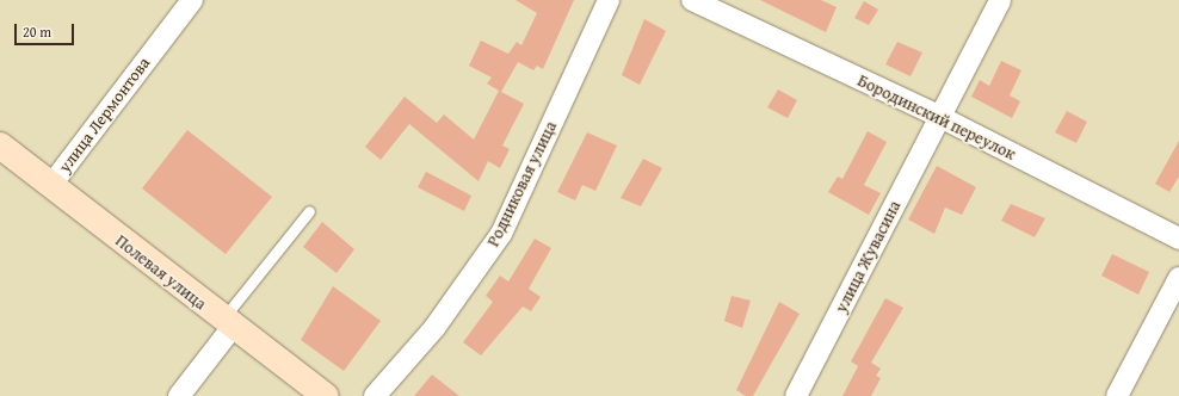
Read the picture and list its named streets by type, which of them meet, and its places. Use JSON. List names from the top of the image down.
{
  "streets": {
    "street": [
      "улица Лермонтова",
      "Бородинский переулок",
      "Родниковая улица",
      "улица Жувасина",
      "Полевая улица"
    ]
  },
  "crossings": [
    ["улица Лермонтова", "Полевая улица"],
    ["Бородинский переулок", "улица Жувасина"]
  ],
  "scale_bar": "20 m"
}
